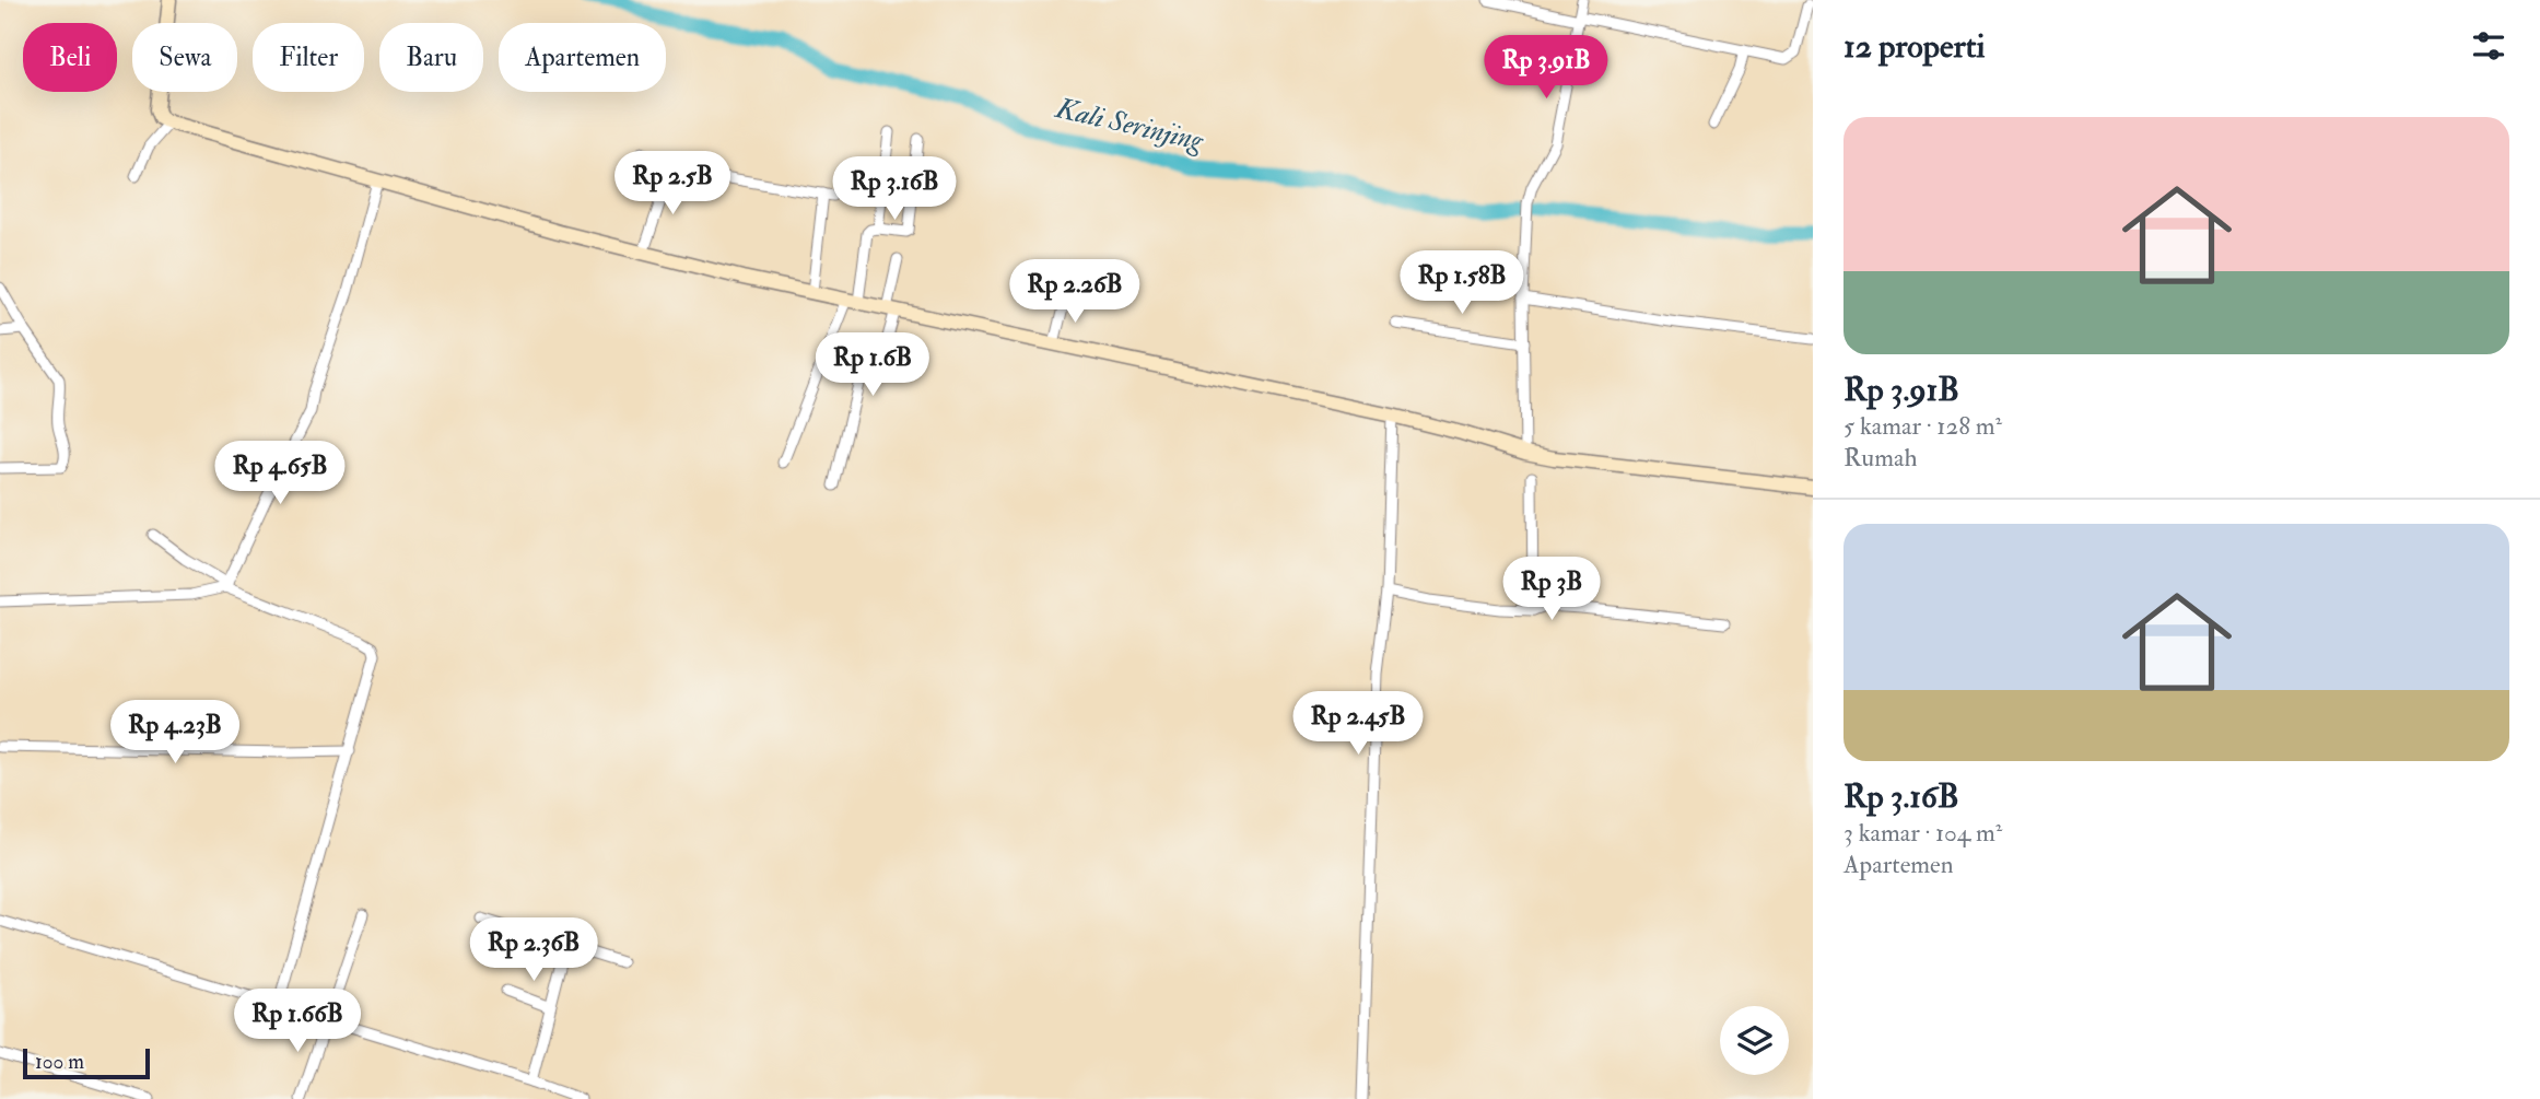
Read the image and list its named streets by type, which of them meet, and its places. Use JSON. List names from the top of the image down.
{
  "water": ["Kali Serinjing"],
  "scale_bar": "100 m",
  "page": {
    "heading": "12 properti",
    "chip": [
      "Beli",
      "Sewa",
      "Filter",
      "Baru",
      "Apartemen"
    ],
    "price": [
      "Rp 3.91B",
      "Rp 2.5B",
      "Rp 3.16B",
      "Rp 1.58B",
      "Rp 2.26B",
      "Rp 1.6B",
      "Rp 4.65B",
      "Rp 3B",
      "Rp 2.45B",
      "Rp 4.23B",
      "Rp 2.36B",
      "Rp 1.66B"
    ],
    "list": [
      {
        "name": "Rp 3.91B",
        "note": "5 kamar · 128 m² · Rumah"
      },
      {
        "name": "Rp 3.16B",
        "note": "3 kamar · 104 m² · Apartemen"
      }
    ],
    "scale": "100 m"
  }
}
